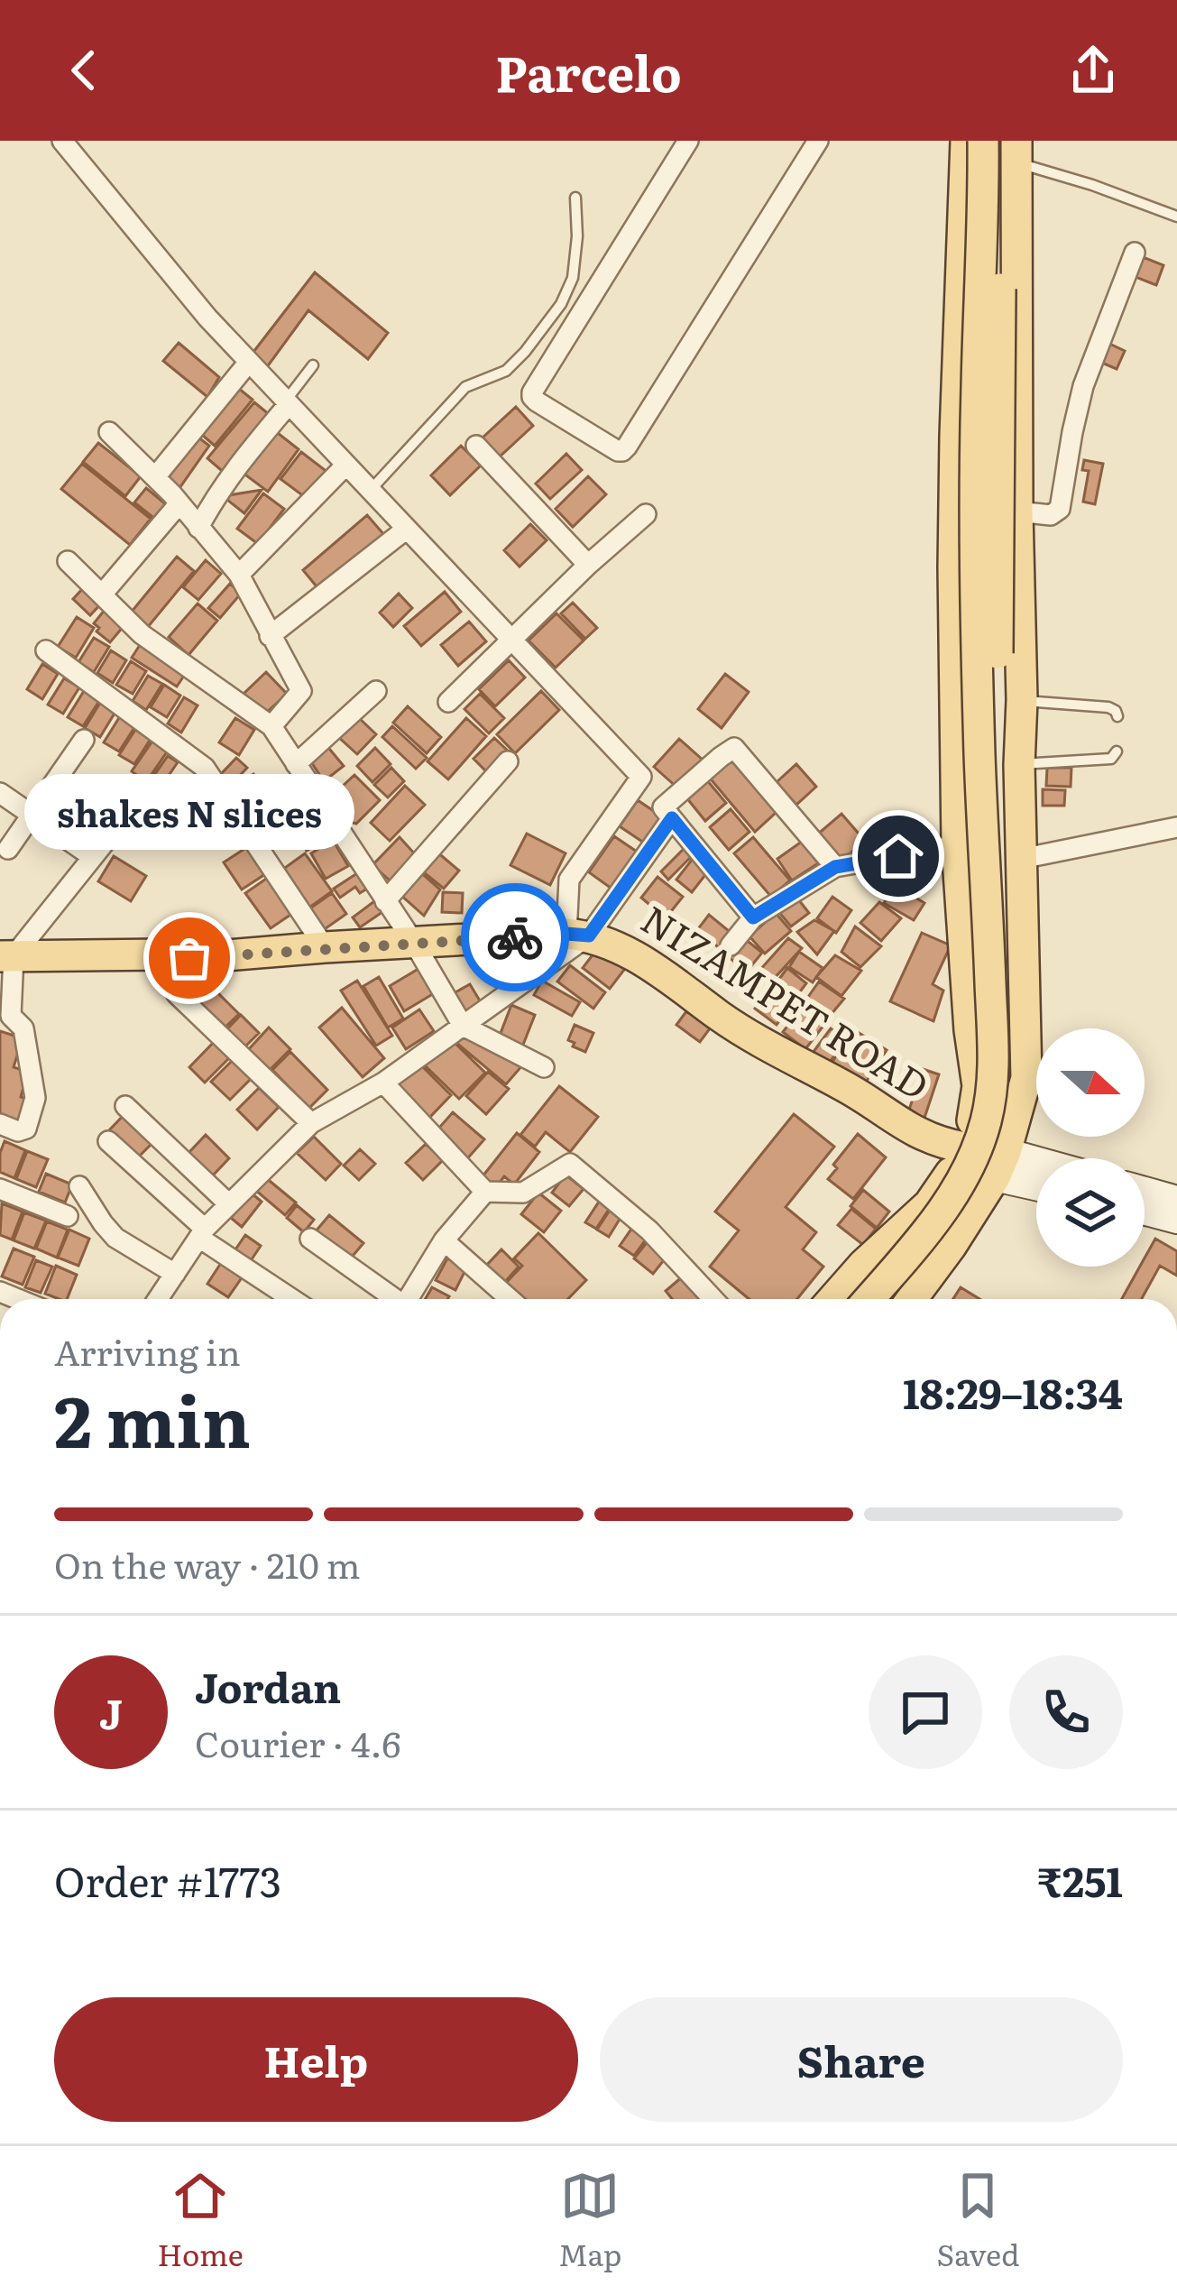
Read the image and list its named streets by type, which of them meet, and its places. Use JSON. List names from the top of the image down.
{
  "streets": {
    "main road": ["NIZAMPET ROAD"]
  },
  "places": ["shakes N slices"],
  "north": "right",
  "page": {
    "header": "Parcelo",
    "bubble": "shakes N slices",
    "heading": ["2 min", "Arriving in", "18:29–18:34"],
    "panel": [
      "Jordan",
      "Courier · 4.6",
      "Order #1773",
      "₹251"
    ],
    "bar": "On the way · 210 m",
    "round": "J",
    "buttons": ["Help", "Share"],
    "tabs": ["Home", "Map", "Saved"]
  }
}
